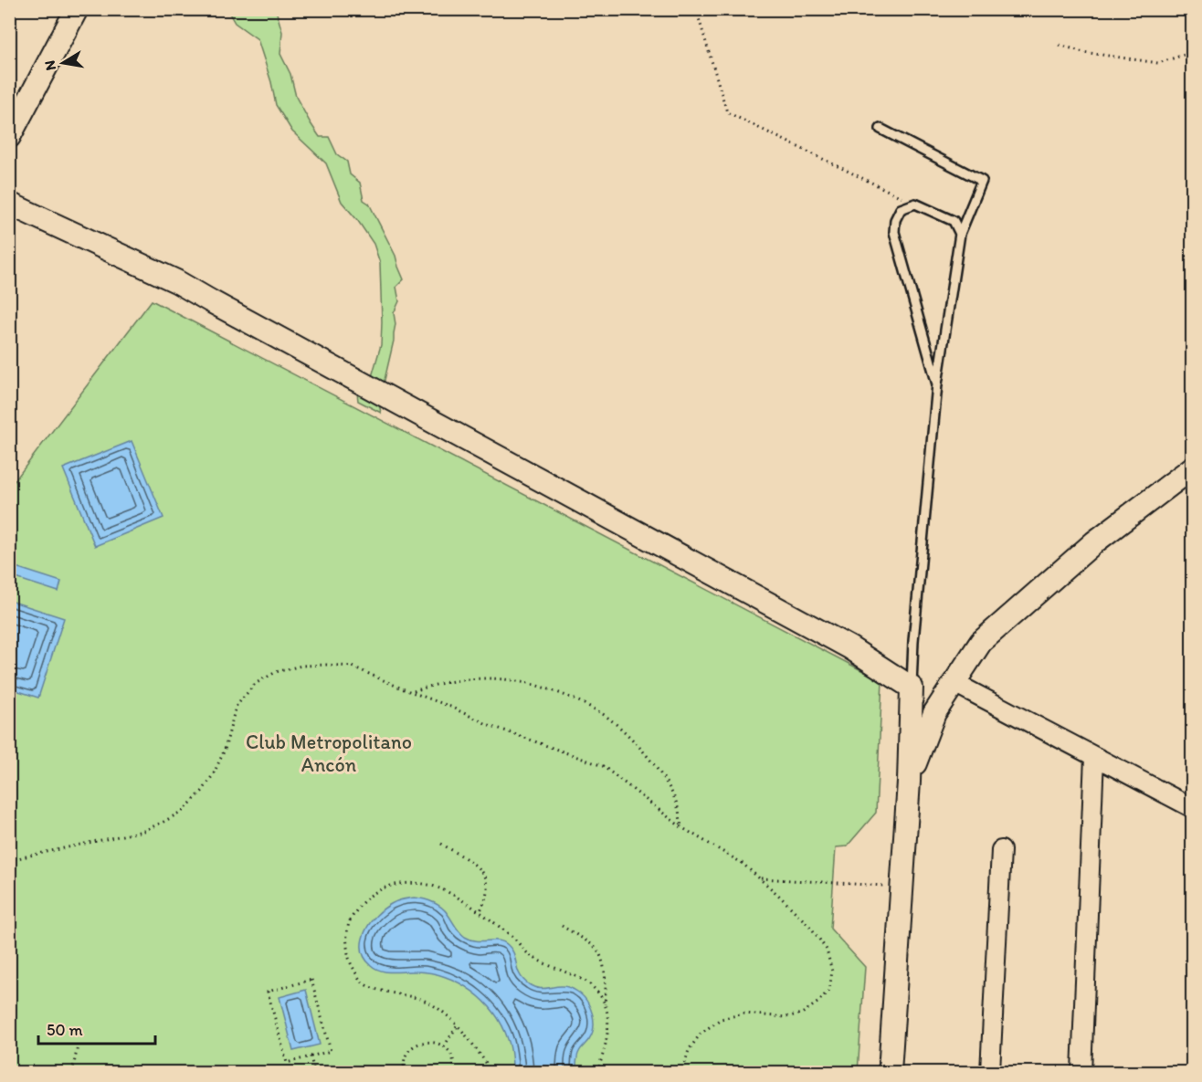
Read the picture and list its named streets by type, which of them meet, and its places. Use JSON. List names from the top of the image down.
{
  "parks": ["Club Metropolitano Ancón"],
  "scale_bar": "50 m",
  "north": "left"
}
